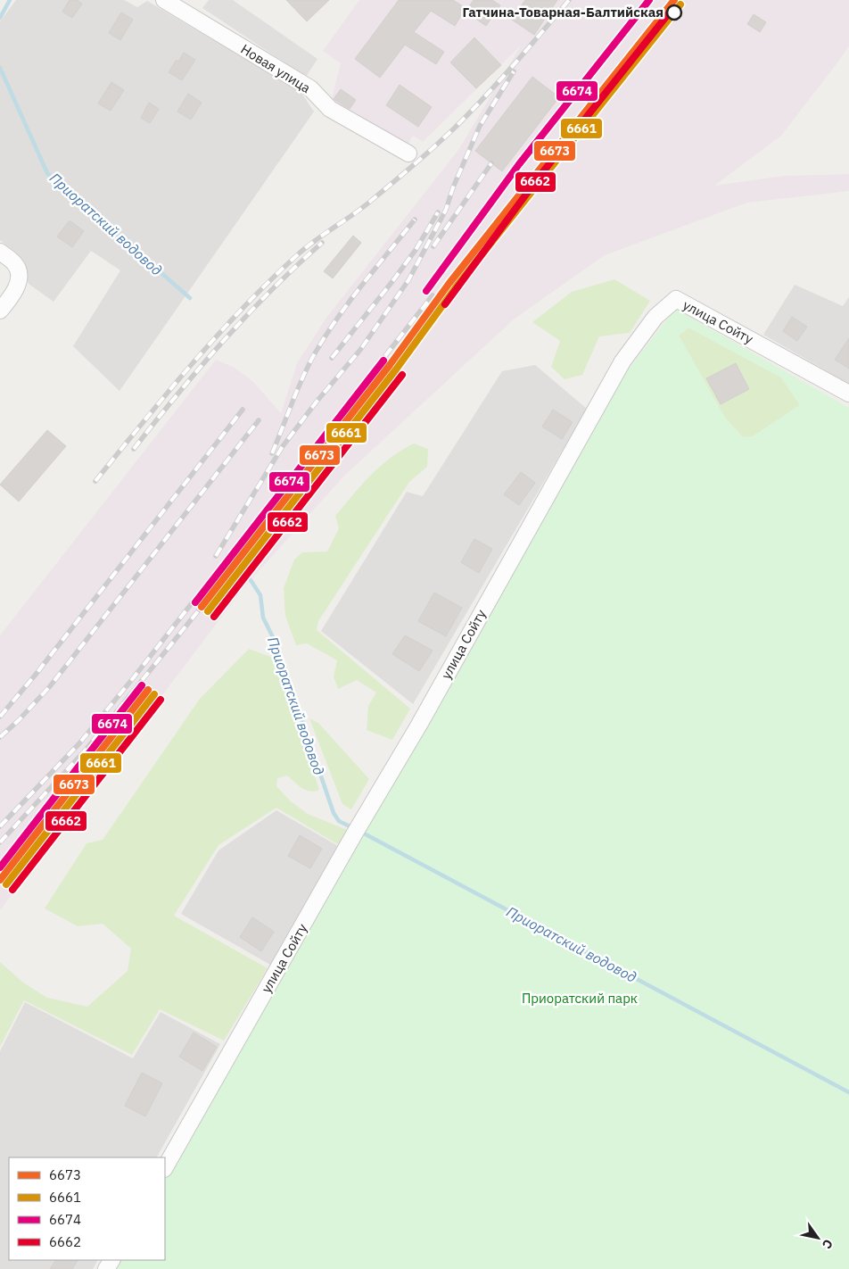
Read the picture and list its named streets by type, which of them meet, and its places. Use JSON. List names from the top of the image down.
{
  "streets": {
    "street": ["Новая улица", "улица Сойту"]
  },
  "water": ["Приоратский водовод"],
  "parks": ["Приоратский парк"],
  "places": ["Гатчина-Товарная-Балтийская"],
  "lines": [
    "transit line 6673",
    "transit line 6674",
    "transit line 6661",
    "transit line 6662"
  ],
  "legend": [
    "6673",
    "6661",
    "6674",
    "6662"
  ],
  "north": "bottom right"
}
